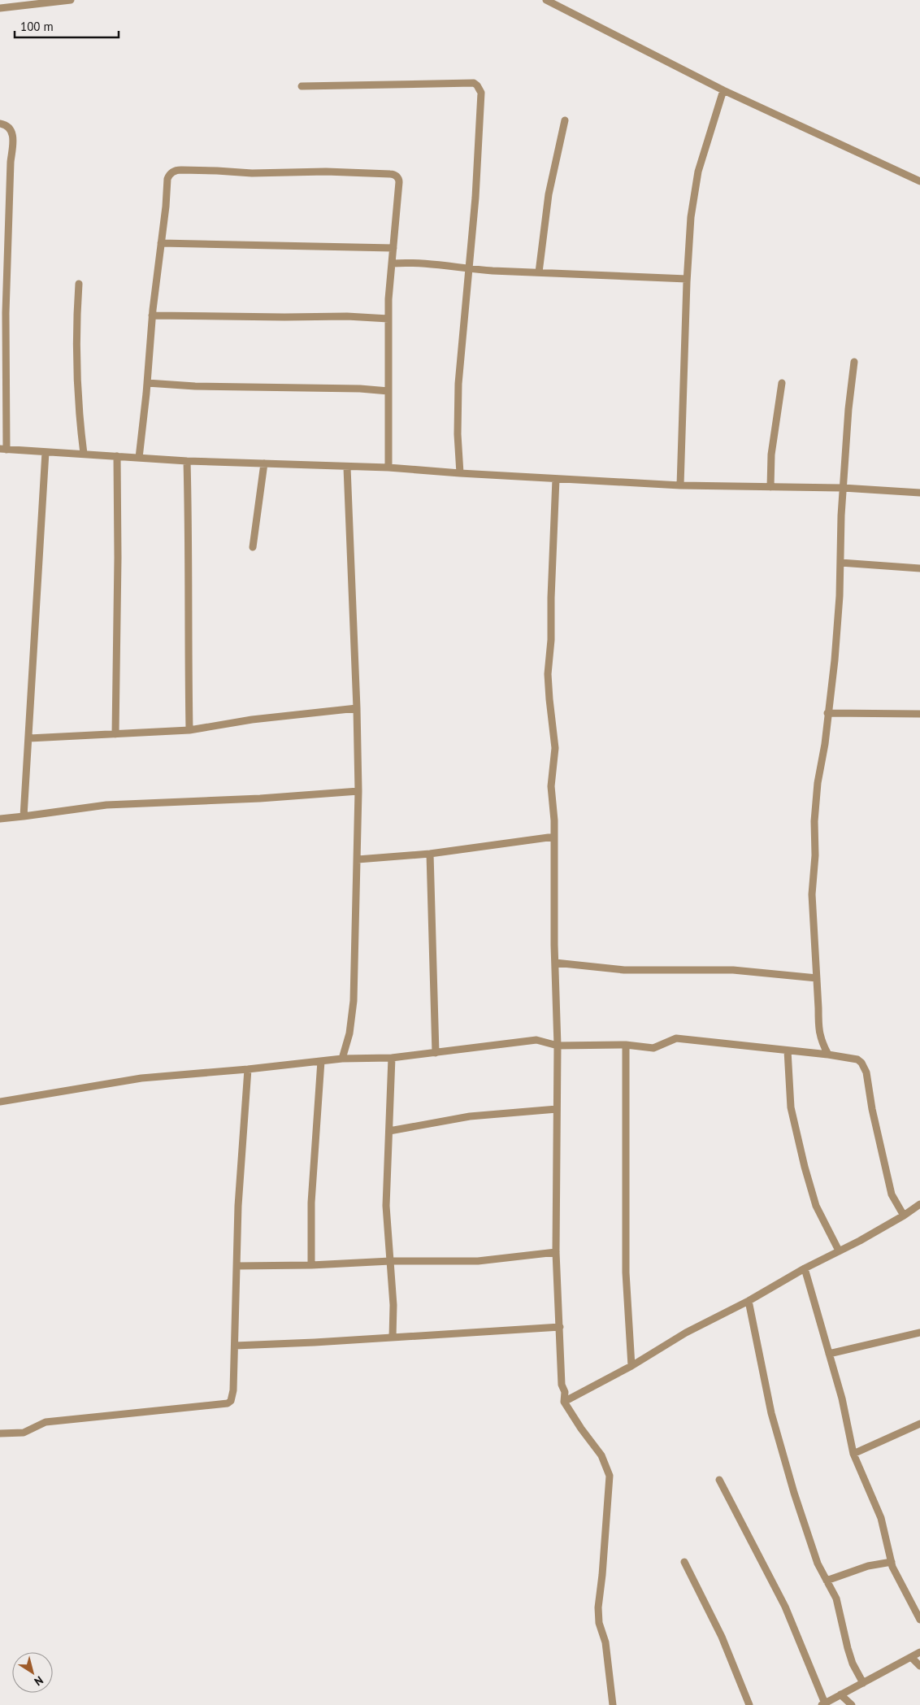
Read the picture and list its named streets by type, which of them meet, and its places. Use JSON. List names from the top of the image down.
{
  "scale_bar": "100 m",
  "north": "bottom right"
}
